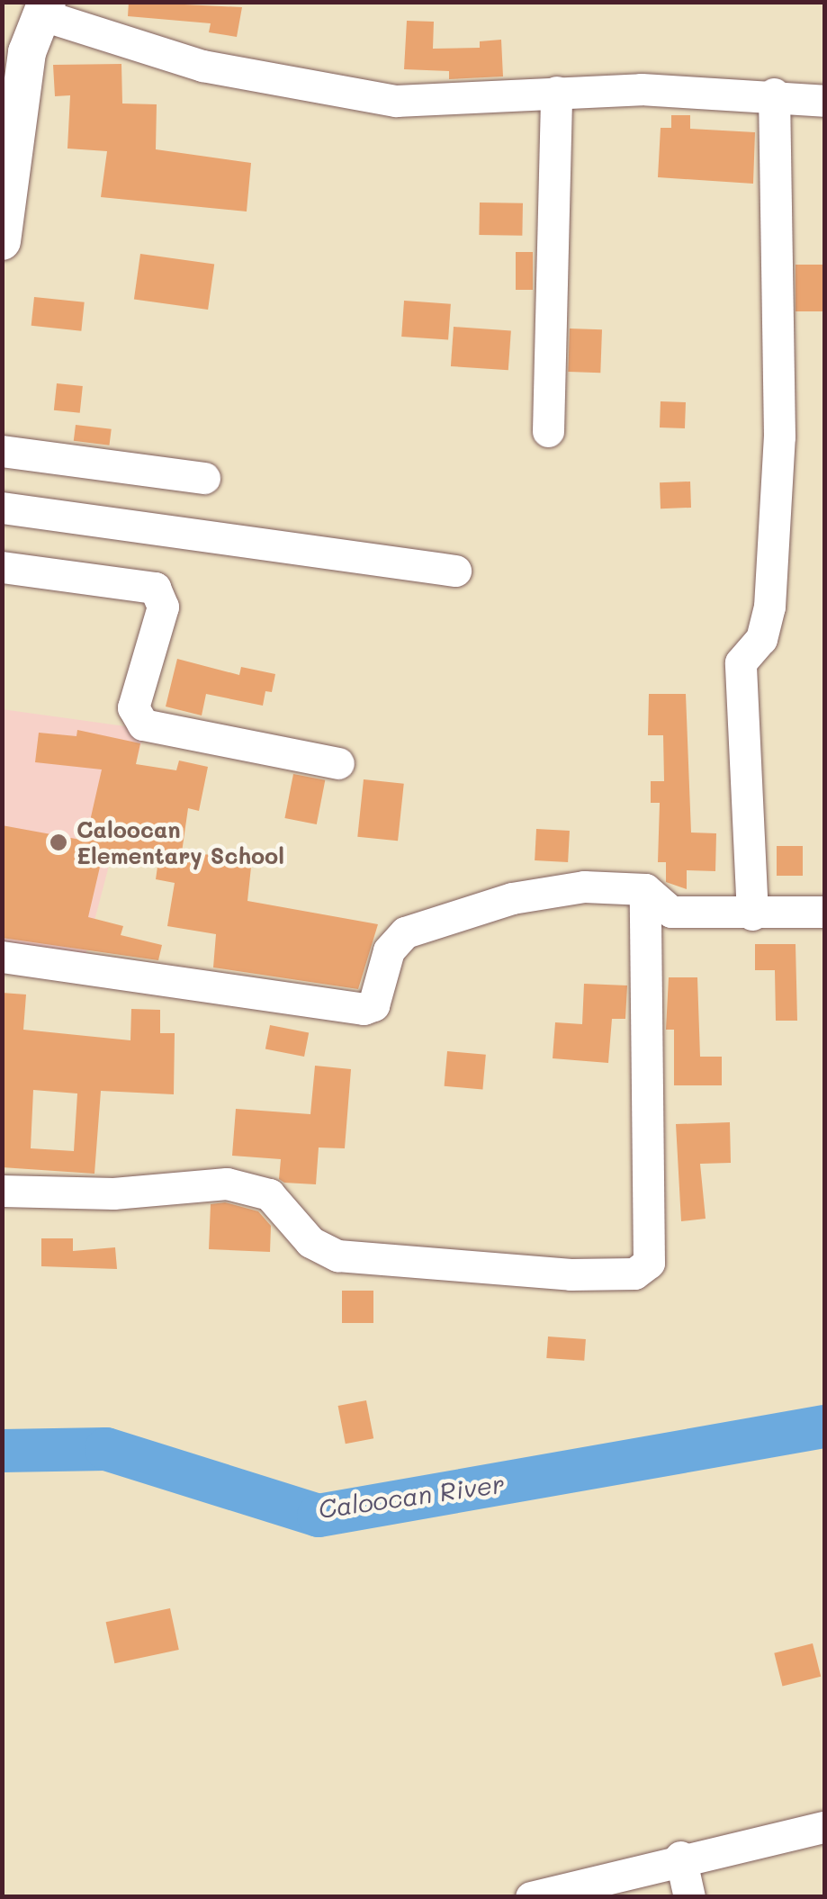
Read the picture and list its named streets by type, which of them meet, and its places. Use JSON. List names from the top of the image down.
{
  "water": ["Caloocan River"],
  "places": ["Caloocan Elementary School"]
}
